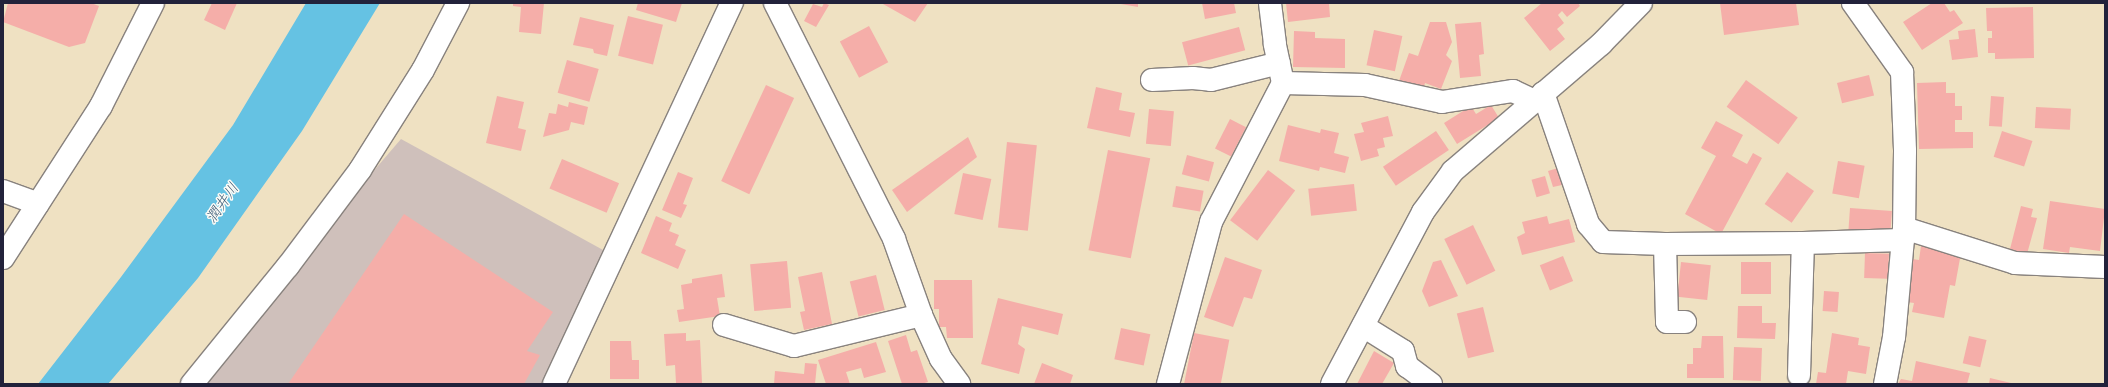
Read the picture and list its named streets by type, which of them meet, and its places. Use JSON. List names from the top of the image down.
{
  "water": ["潤井川"]
}
